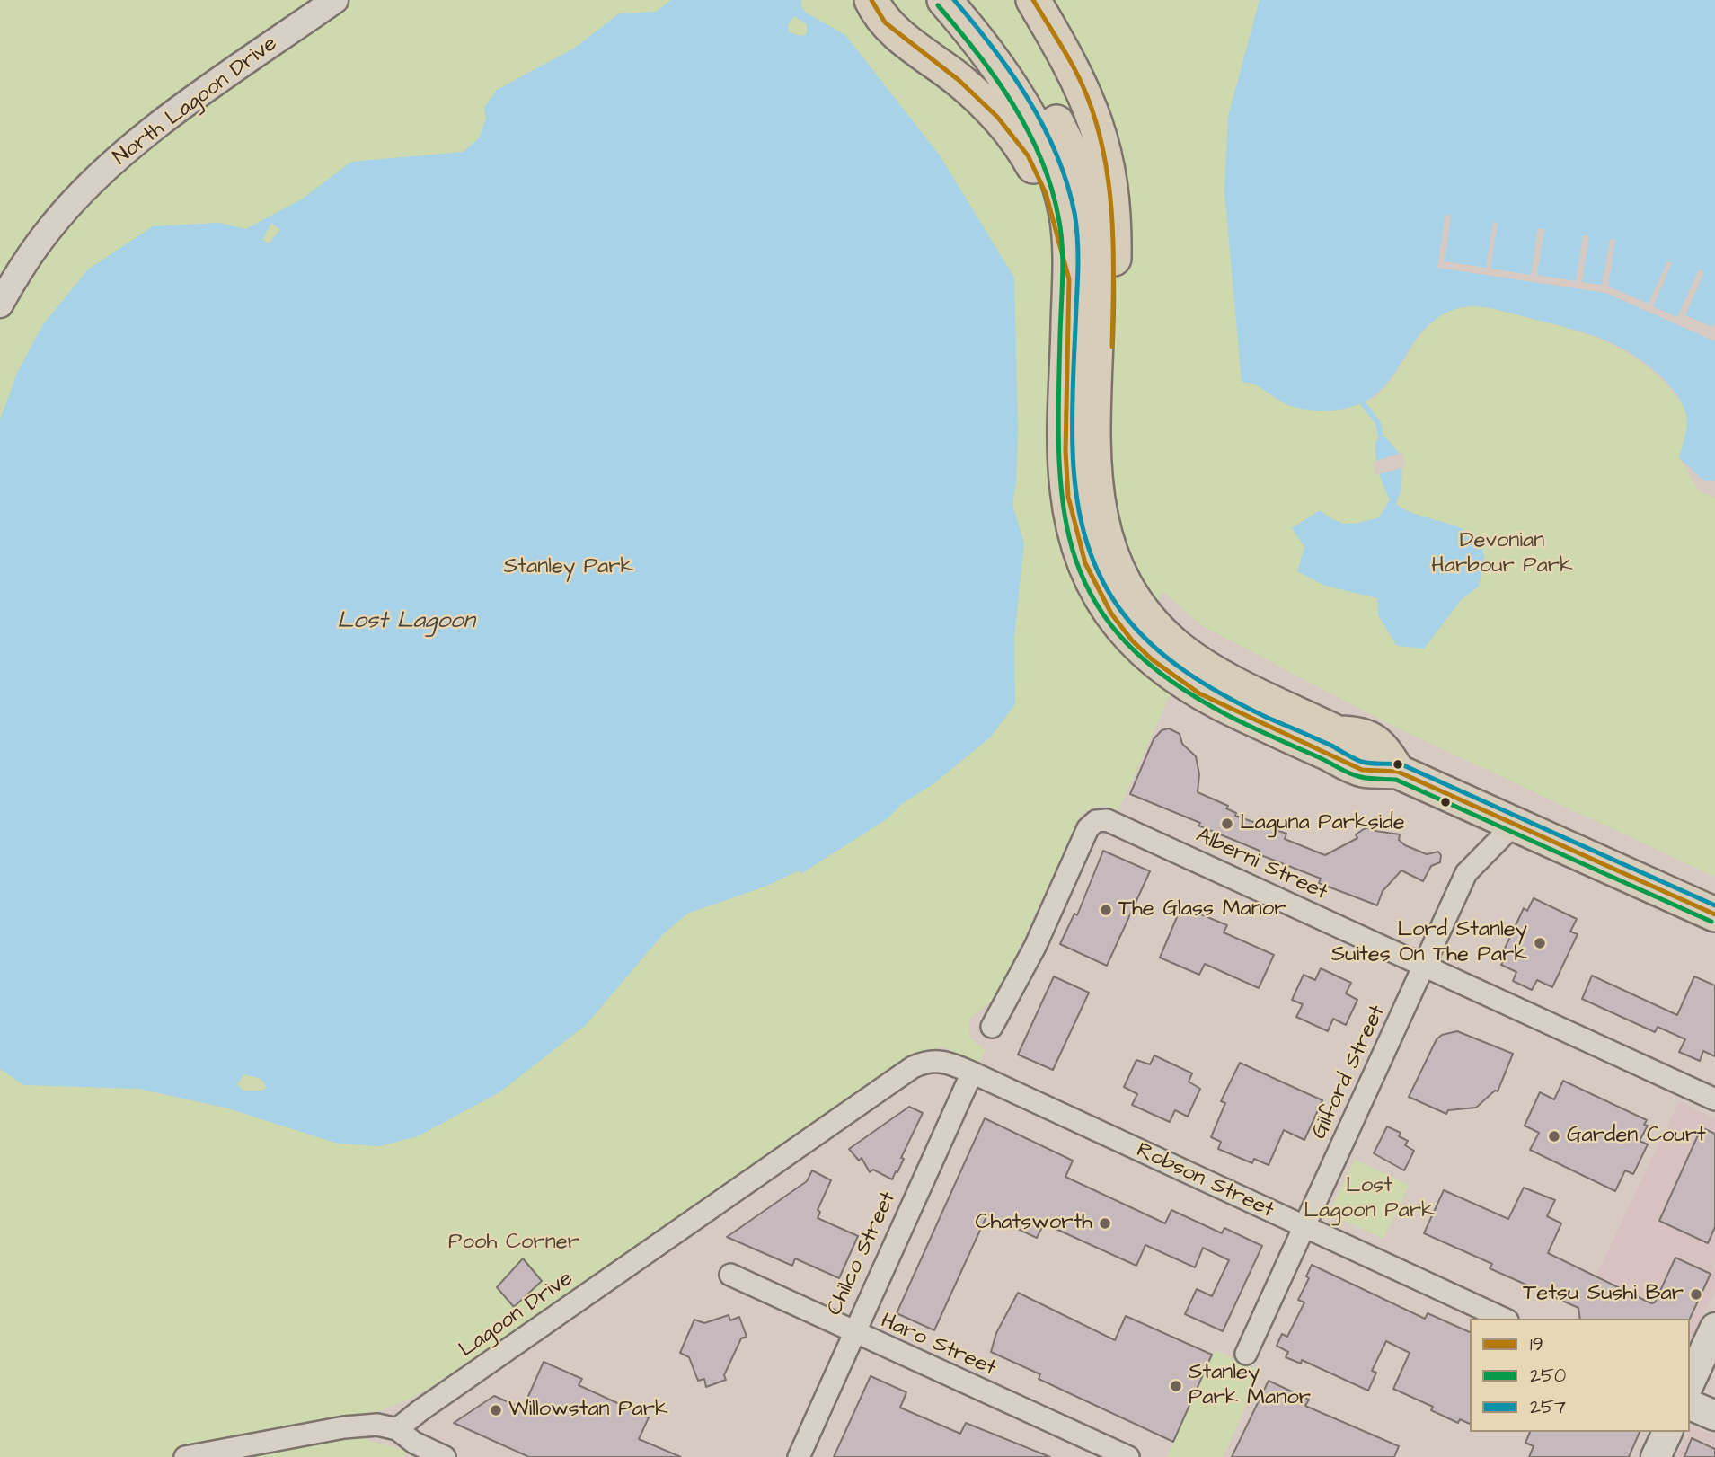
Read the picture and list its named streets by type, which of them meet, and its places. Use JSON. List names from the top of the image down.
{
  "streets": {
    "street": [
      "North Lagoon Drive",
      "Alberni Street",
      "Gilford Street",
      "Robson Street",
      "Chilco Street",
      "Lagoon Drive",
      "Haro Street"
    ]
  },
  "crossings": [
    ["Alberni Street", "Gilford Street"],
    ["Gilford Street", "Robson Street"],
    ["Robson Street", "Chilco Street"],
    ["Robson Street", "Lagoon Drive"],
    ["Chilco Street", "Lagoon Drive"],
    ["Chilco Street", "Haro Street"]
  ],
  "water": ["Lost Lagoon"],
  "parks": [
    "Devonian Harbour Park",
    "Stanley Park",
    "Lost Lagoon Park",
    "Pooh Corner"
  ],
  "places": [
    "Laguna Parkside",
    "The Glass Manor",
    "Lord Stanley Suites On The Park",
    "Garden Court",
    "Chatsworth",
    "Tetsu Sushi Bar",
    "Stanley Park Manor",
    "Willowstan Park"
  ],
  "lines": ["transit line 19", "transit line 257", "transit line 250"],
  "legend": ["19", "250", "257"]
}
